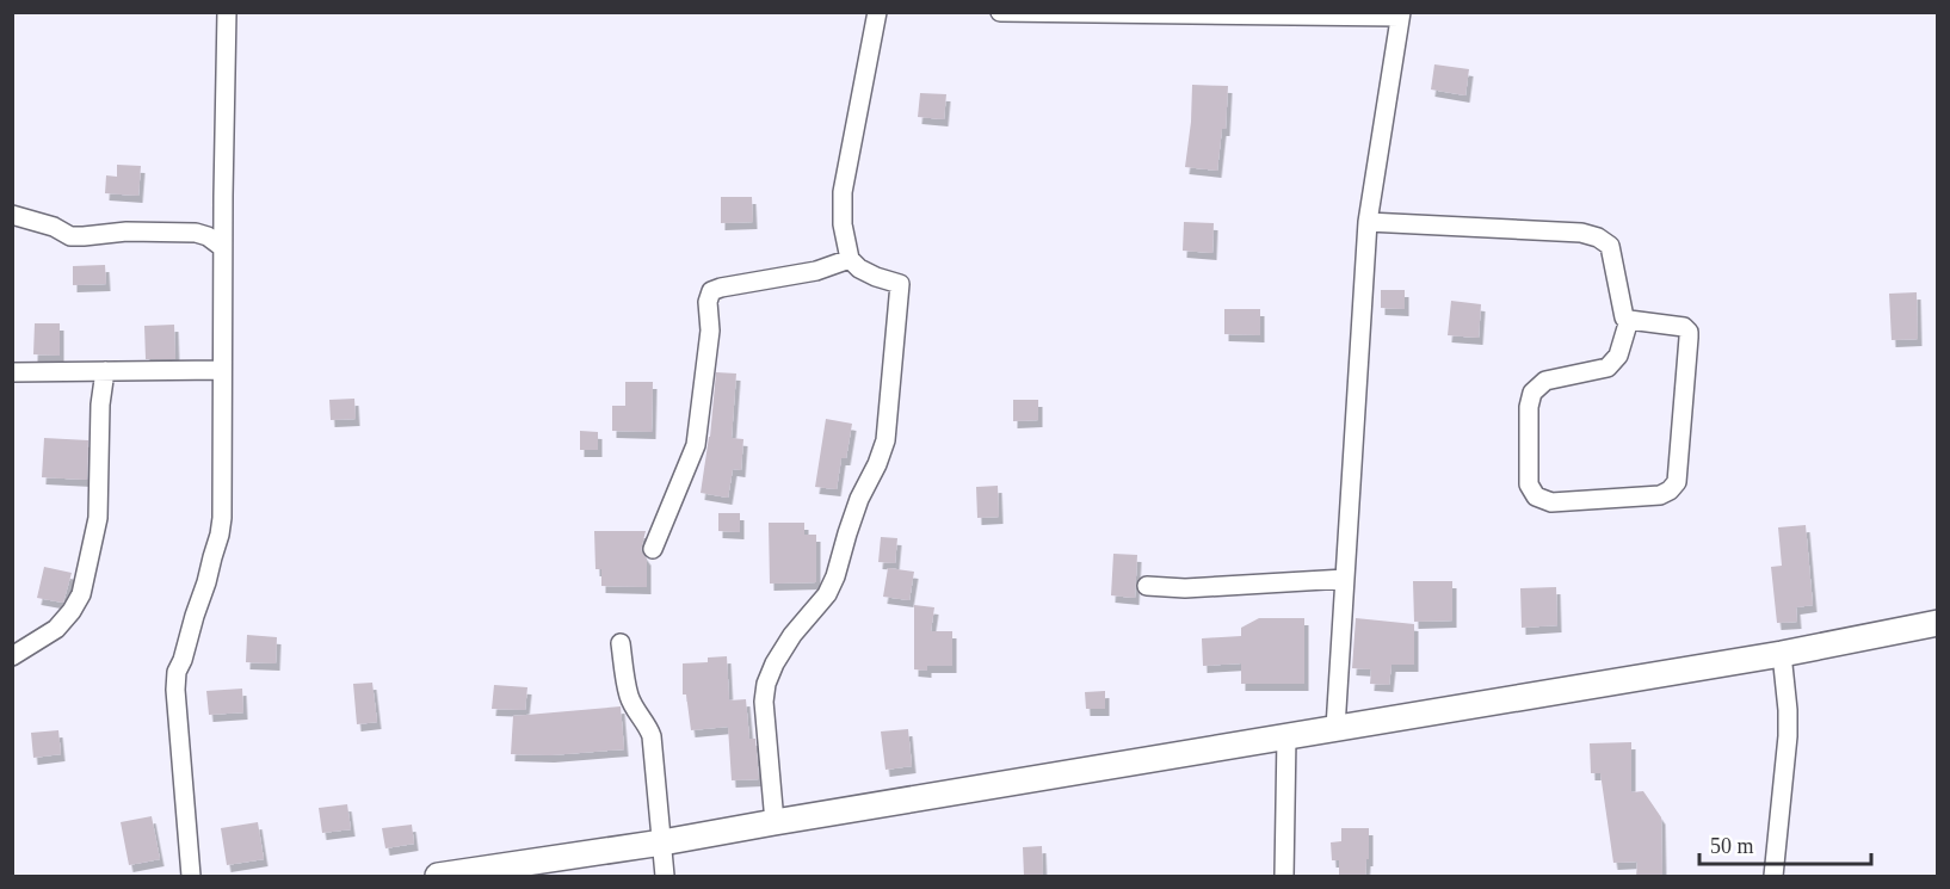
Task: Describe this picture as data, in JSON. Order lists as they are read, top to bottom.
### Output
{
  "scale_bar": "50 m"
}
